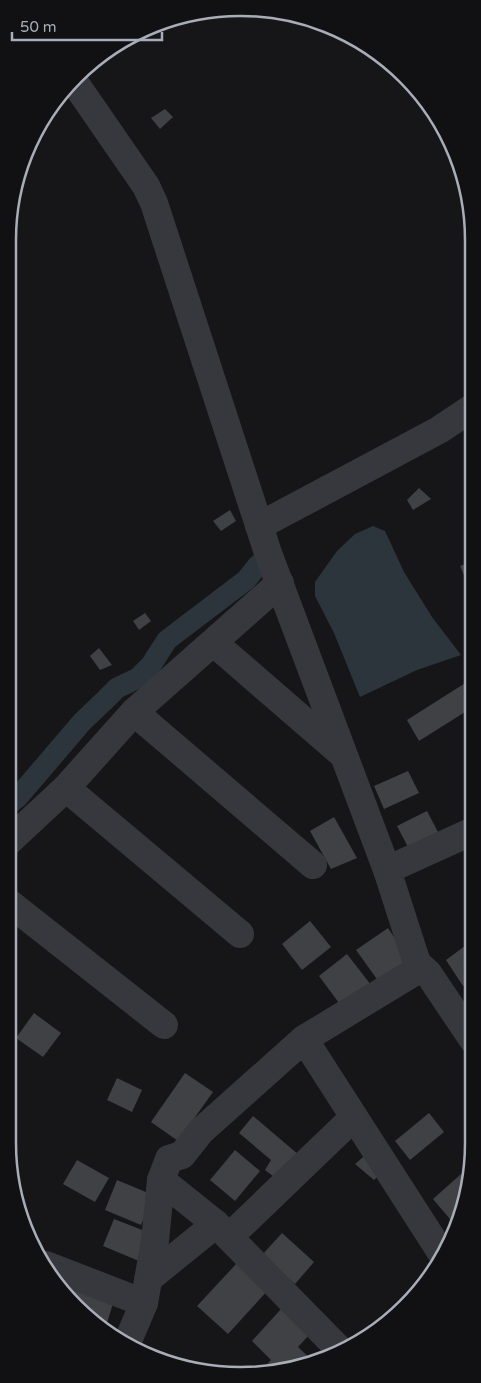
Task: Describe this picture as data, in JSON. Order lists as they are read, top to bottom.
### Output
{
  "scale_bar": "50 m"
}
